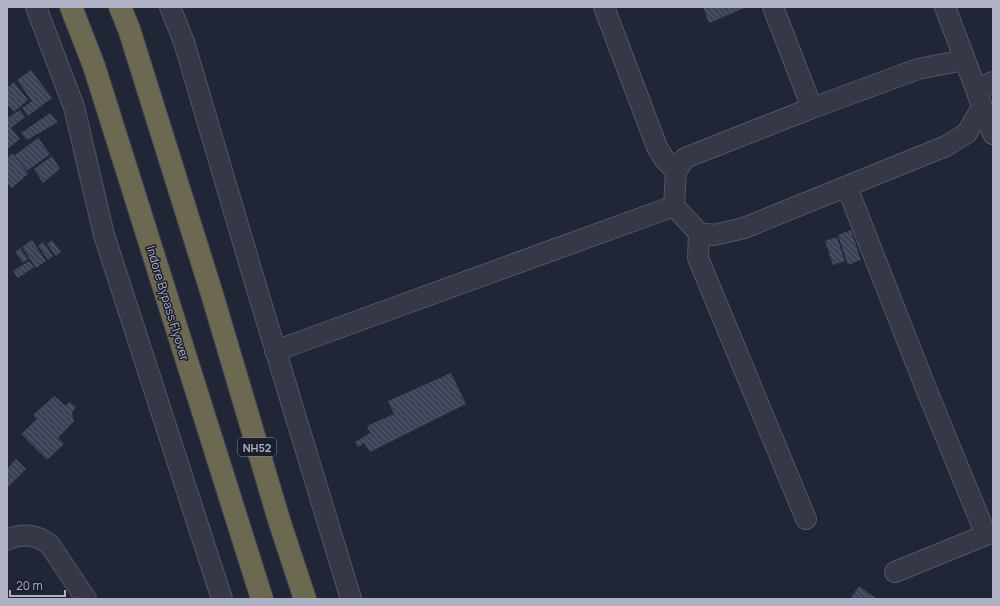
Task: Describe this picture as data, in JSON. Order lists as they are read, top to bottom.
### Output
{
  "streets": {
    "highway": ["Indore Bypass Flyover", "NH52"]
  },
  "scale_bar": "20 m"
}
